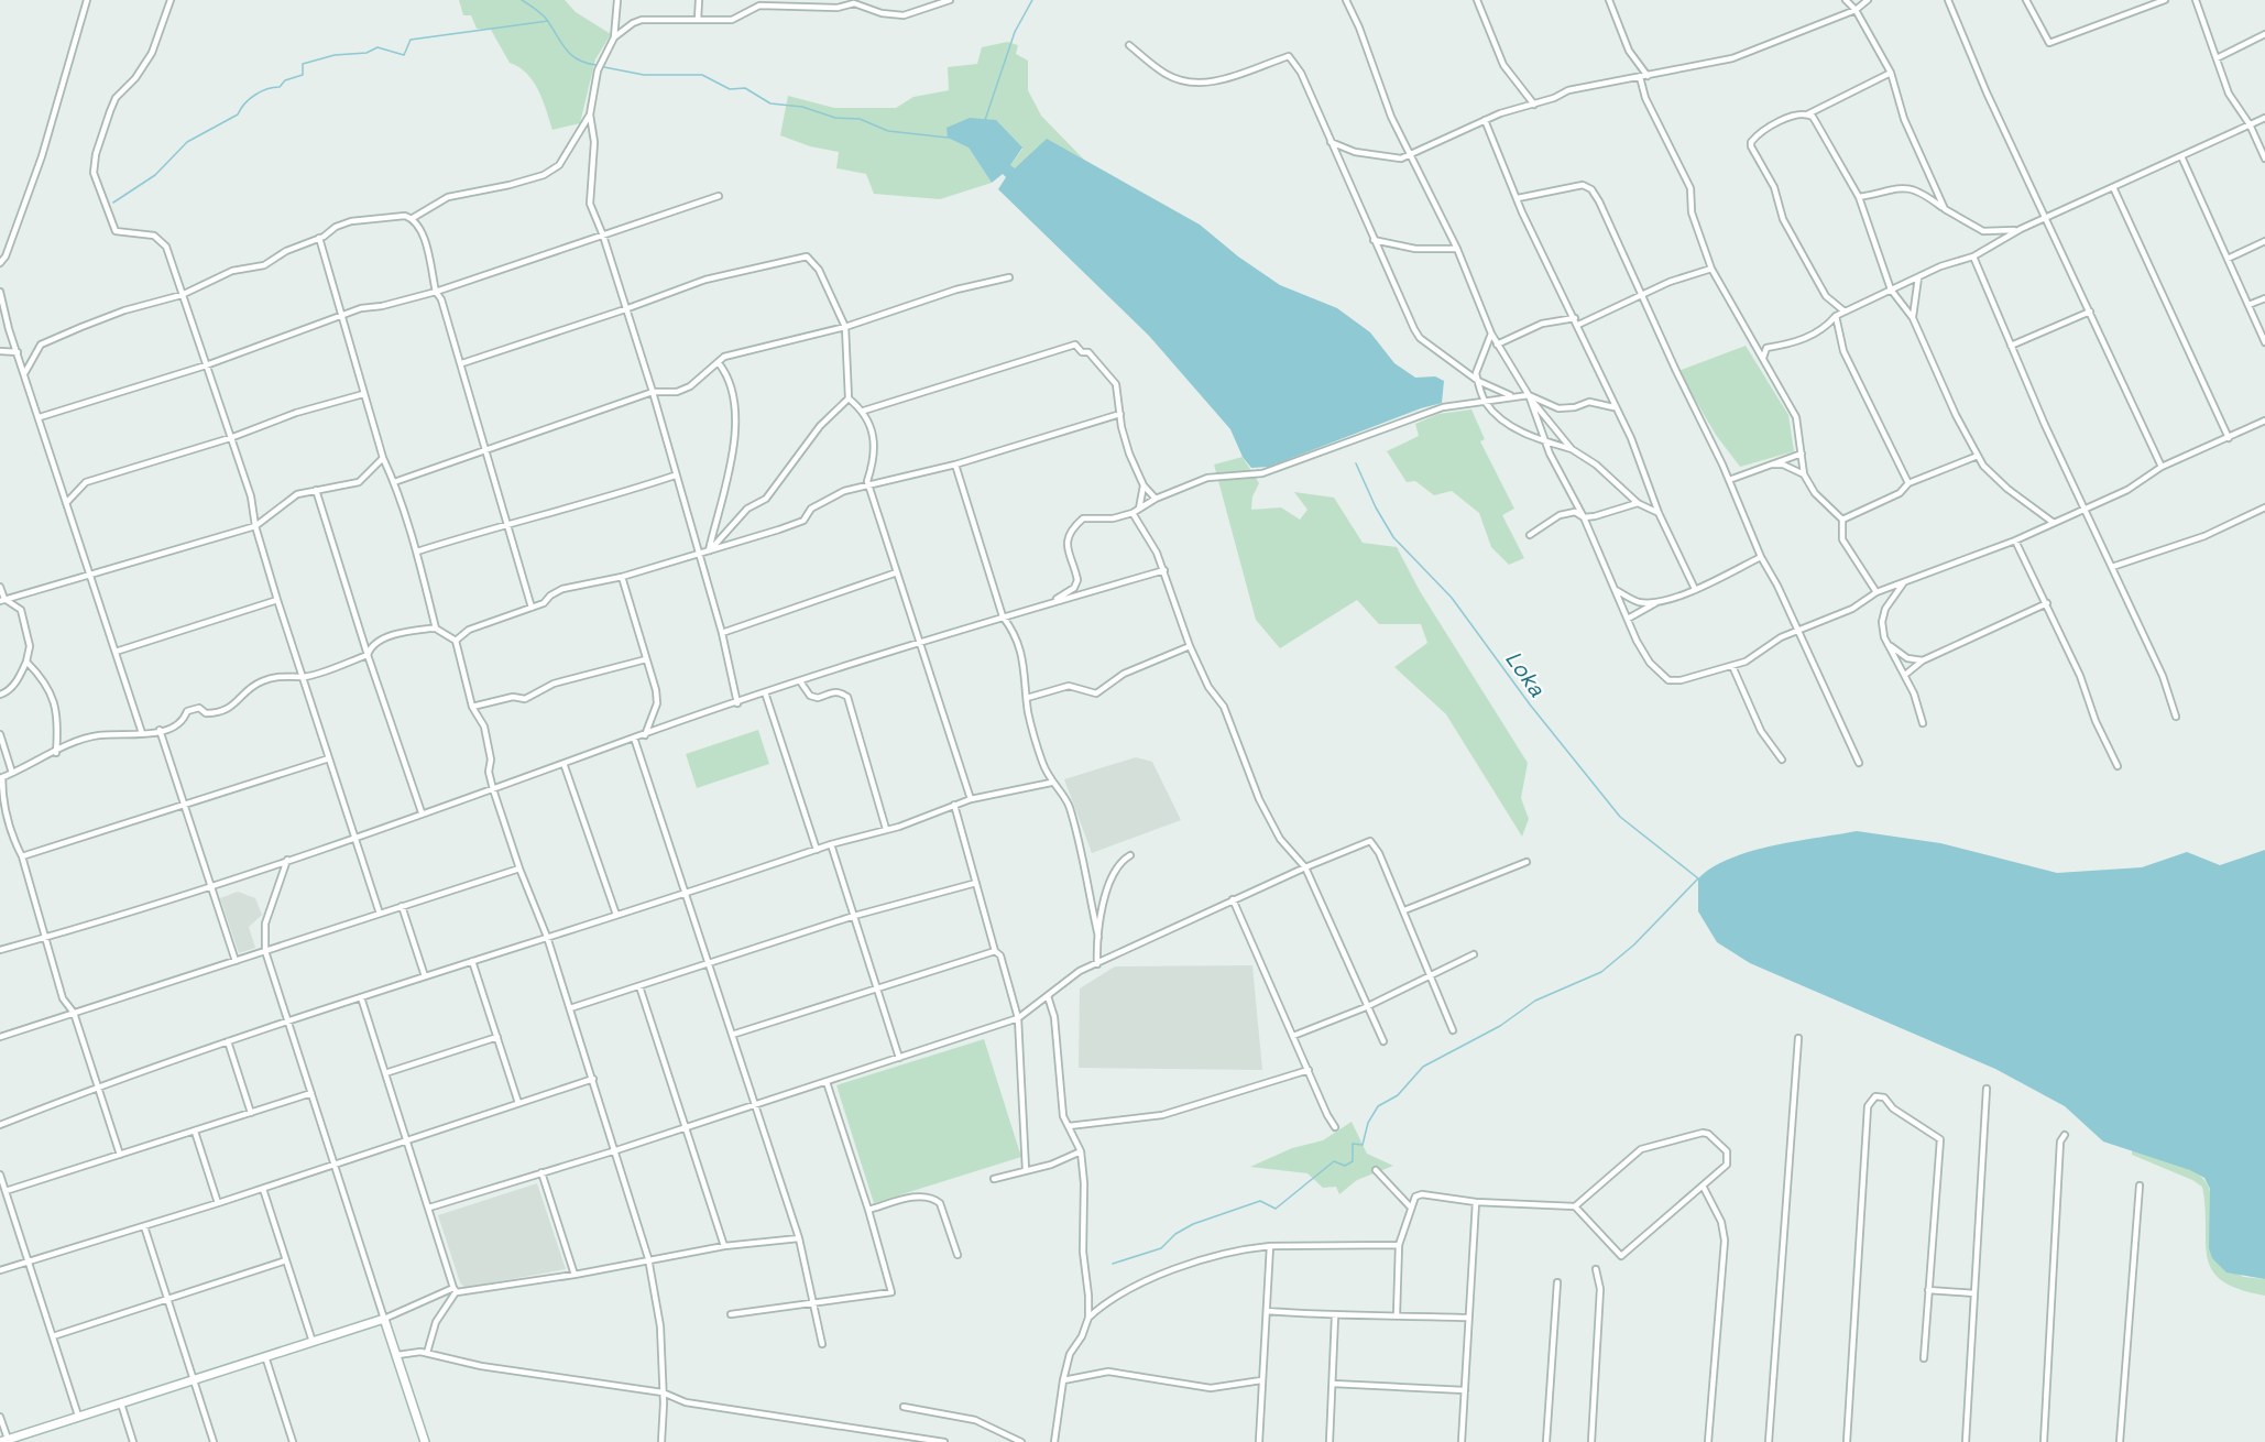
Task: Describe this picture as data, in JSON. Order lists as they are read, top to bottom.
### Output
{
  "water": ["Loka"]
}
